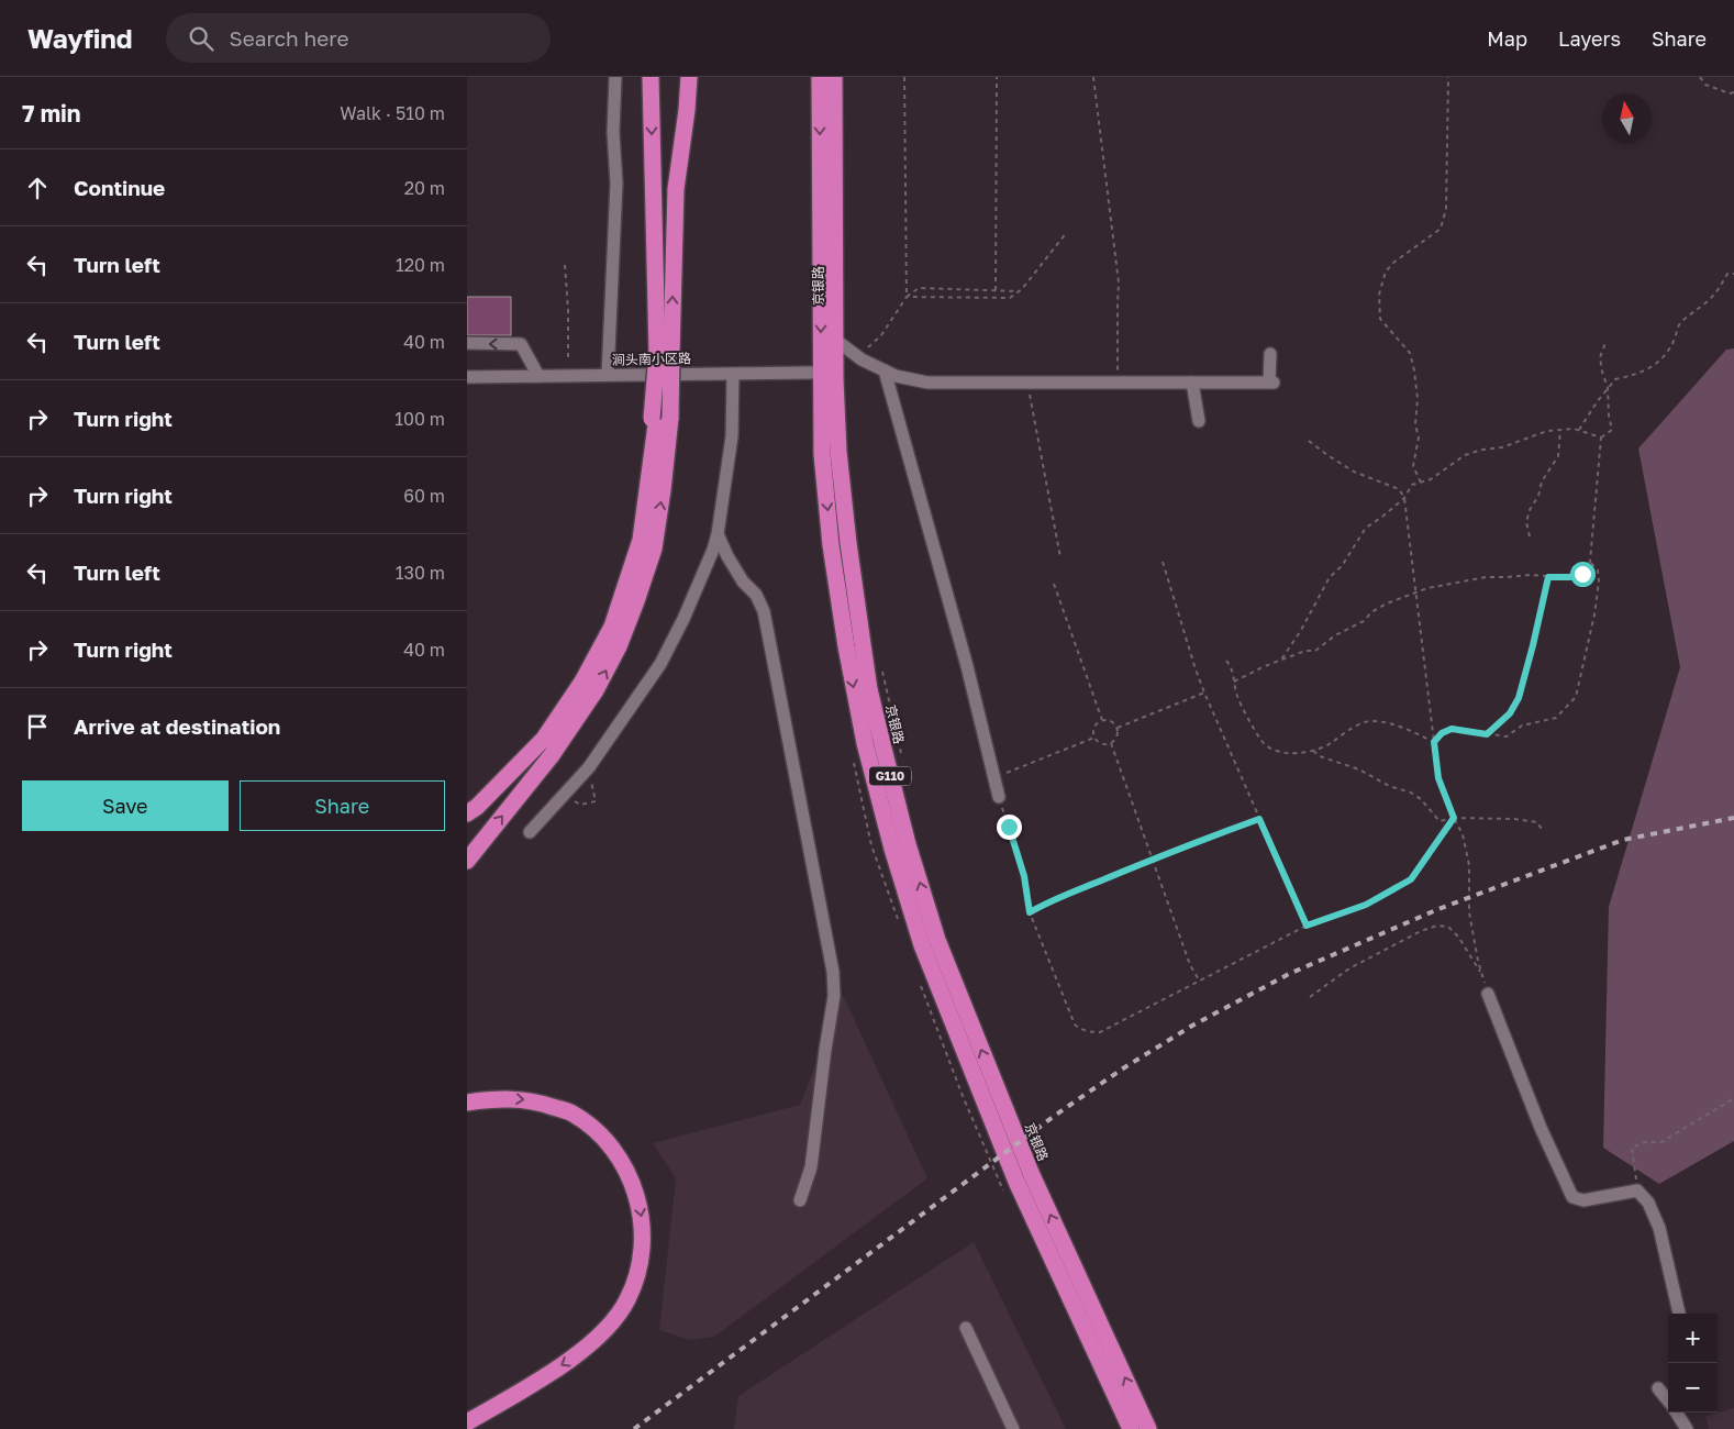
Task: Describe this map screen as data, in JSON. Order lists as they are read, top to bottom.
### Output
{
  "streets": {
    "highway": ["京银路", "G110"],
    "street": ["涧头南小区路"]
  },
  "crossings": [
    ["京银路", "涧头南小区路"]
  ],
  "north": "top",
  "page": {
    "header": "Wayfind",
    "search": "Search here",
    "nav": ["Map", "Layers", "Share"],
    "heading": ["7 min", "Walk · 510 m"],
    "list": [
      ["Continue", "20 m"],
      ["Turn left", "120 m"],
      ["Turn left", "40 m"],
      ["Turn right", "100 m"],
      ["Turn right", "60 m"],
      ["Turn left", "130 m"],
      ["Turn right", "40 m"],
      "Arrive at destination"
    ],
    "buttons": ["Save", "Share"],
    "map_buttons": ["+", "−"]
  }
}
